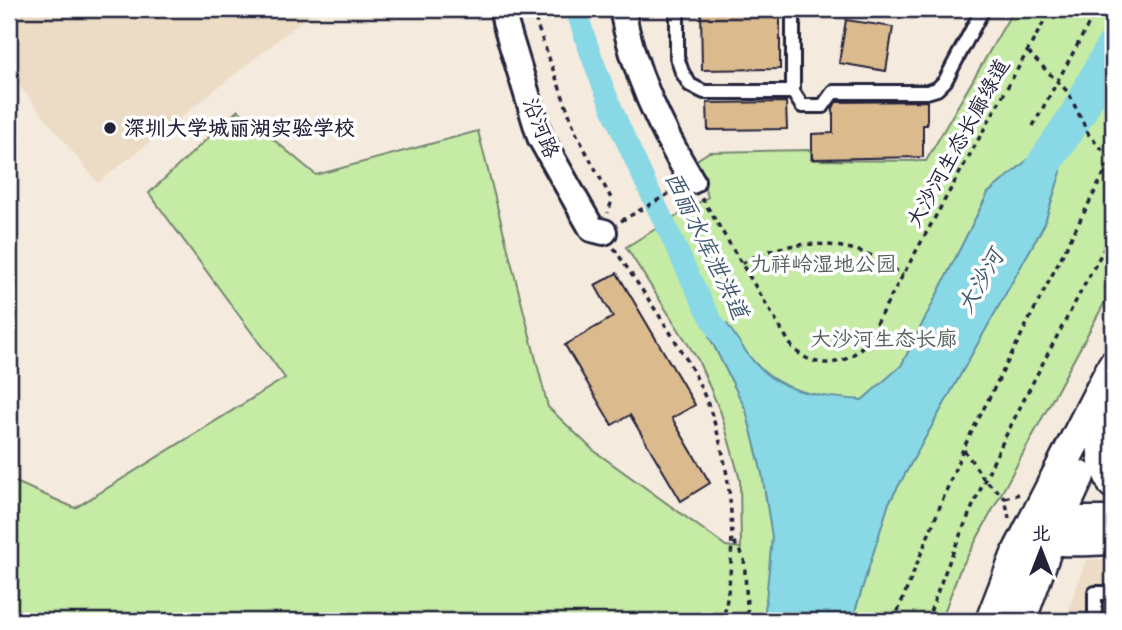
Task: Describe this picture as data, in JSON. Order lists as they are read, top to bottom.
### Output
{
  "streets": {
    "street": ["沿河路"],
    "path": ["大沙河生态长廊绿道"]
  },
  "water": ["西丽水库泄洪道", "大沙河"],
  "parks": ["九祥岭湿地公园", "大沙河生态长廊"],
  "places": ["深圳大学城丽湖实验学校"],
  "north": "top"
}
